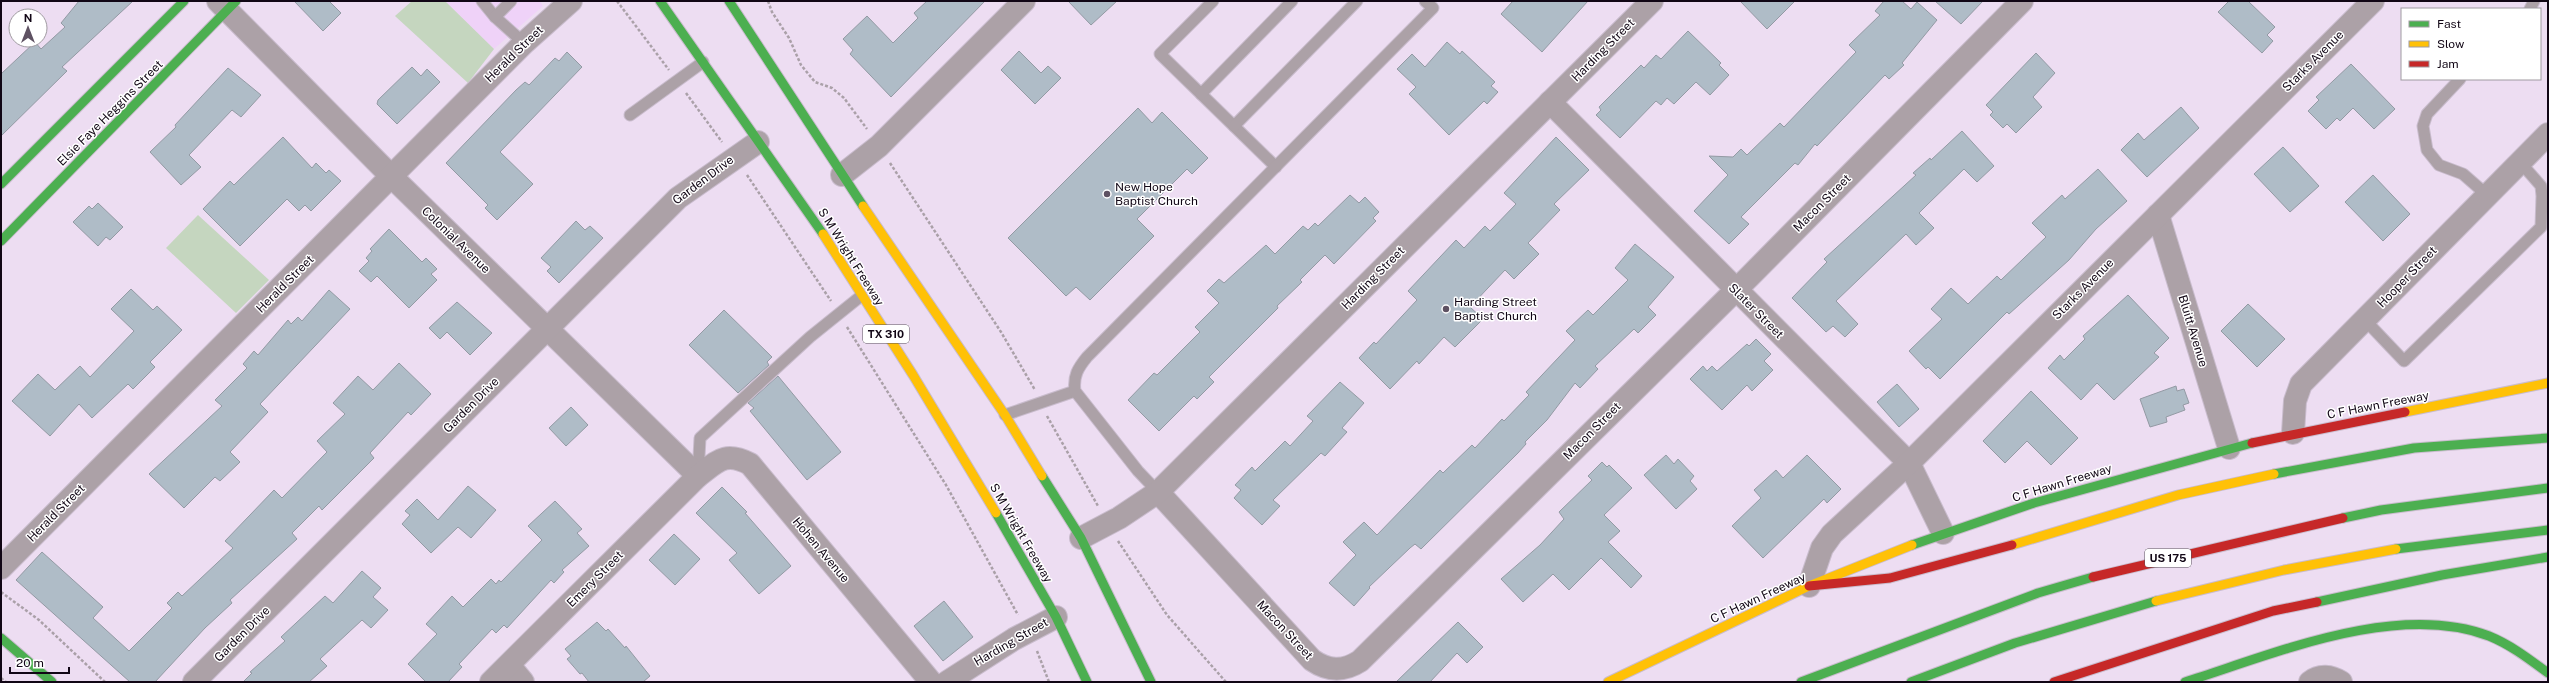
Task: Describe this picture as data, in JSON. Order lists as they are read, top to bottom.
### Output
{
  "streets": {
    "main road": [
      "Elsie Faye Heggins Street",
      "S M Wright Freeway",
      "TX 310",
      "C F Hawn Freeway",
      "US 175"
    ],
    "street": [
      "Harding Street",
      "Herald Street",
      "Starks Avenue",
      "Garden Drive",
      "Macon Street",
      "Colonial Avenue",
      "Hooper Street",
      "Slater Street",
      "Bluitt Avenue",
      "Hohen Avenue",
      "Emery Street"
    ]
  },
  "crossings": [
    ["Harding Street", "Macon Street"],
    ["Harding Street", "S M Wright Freeway"],
    ["Harding Street", "Slater Street"],
    ["Herald Street", "Colonial Avenue"],
    ["Starks Avenue", "Slater Street"],
    ["Starks Avenue", "Bluitt Avenue"],
    ["Starks Avenue", "C F Hawn Freeway"],
    ["Elsie Faye Heggins Street", "Colonial Avenue"],
    ["Garden Drive", "Colonial Avenue"],
    ["Garden Drive", "S M Wright Freeway"],
    ["Macon Street", "Slater Street"],
    ["Colonial Avenue", "Hohen Avenue"],
    ["Colonial Avenue", "Emery Street"],
    ["Hooper Street", "C F Hawn Freeway"],
    ["Slater Street", "C F Hawn Freeway"],
    ["Bluitt Avenue", "C F Hawn Freeway"],
    ["Hohen Avenue", "Emery Street"]
  ],
  "places": ["New Hope Baptist Church", "Harding Street Baptist Church"],
  "legend": ["Fast", "Slow", "Jam"],
  "scale_bar": "20 m",
  "north": "top"
}
